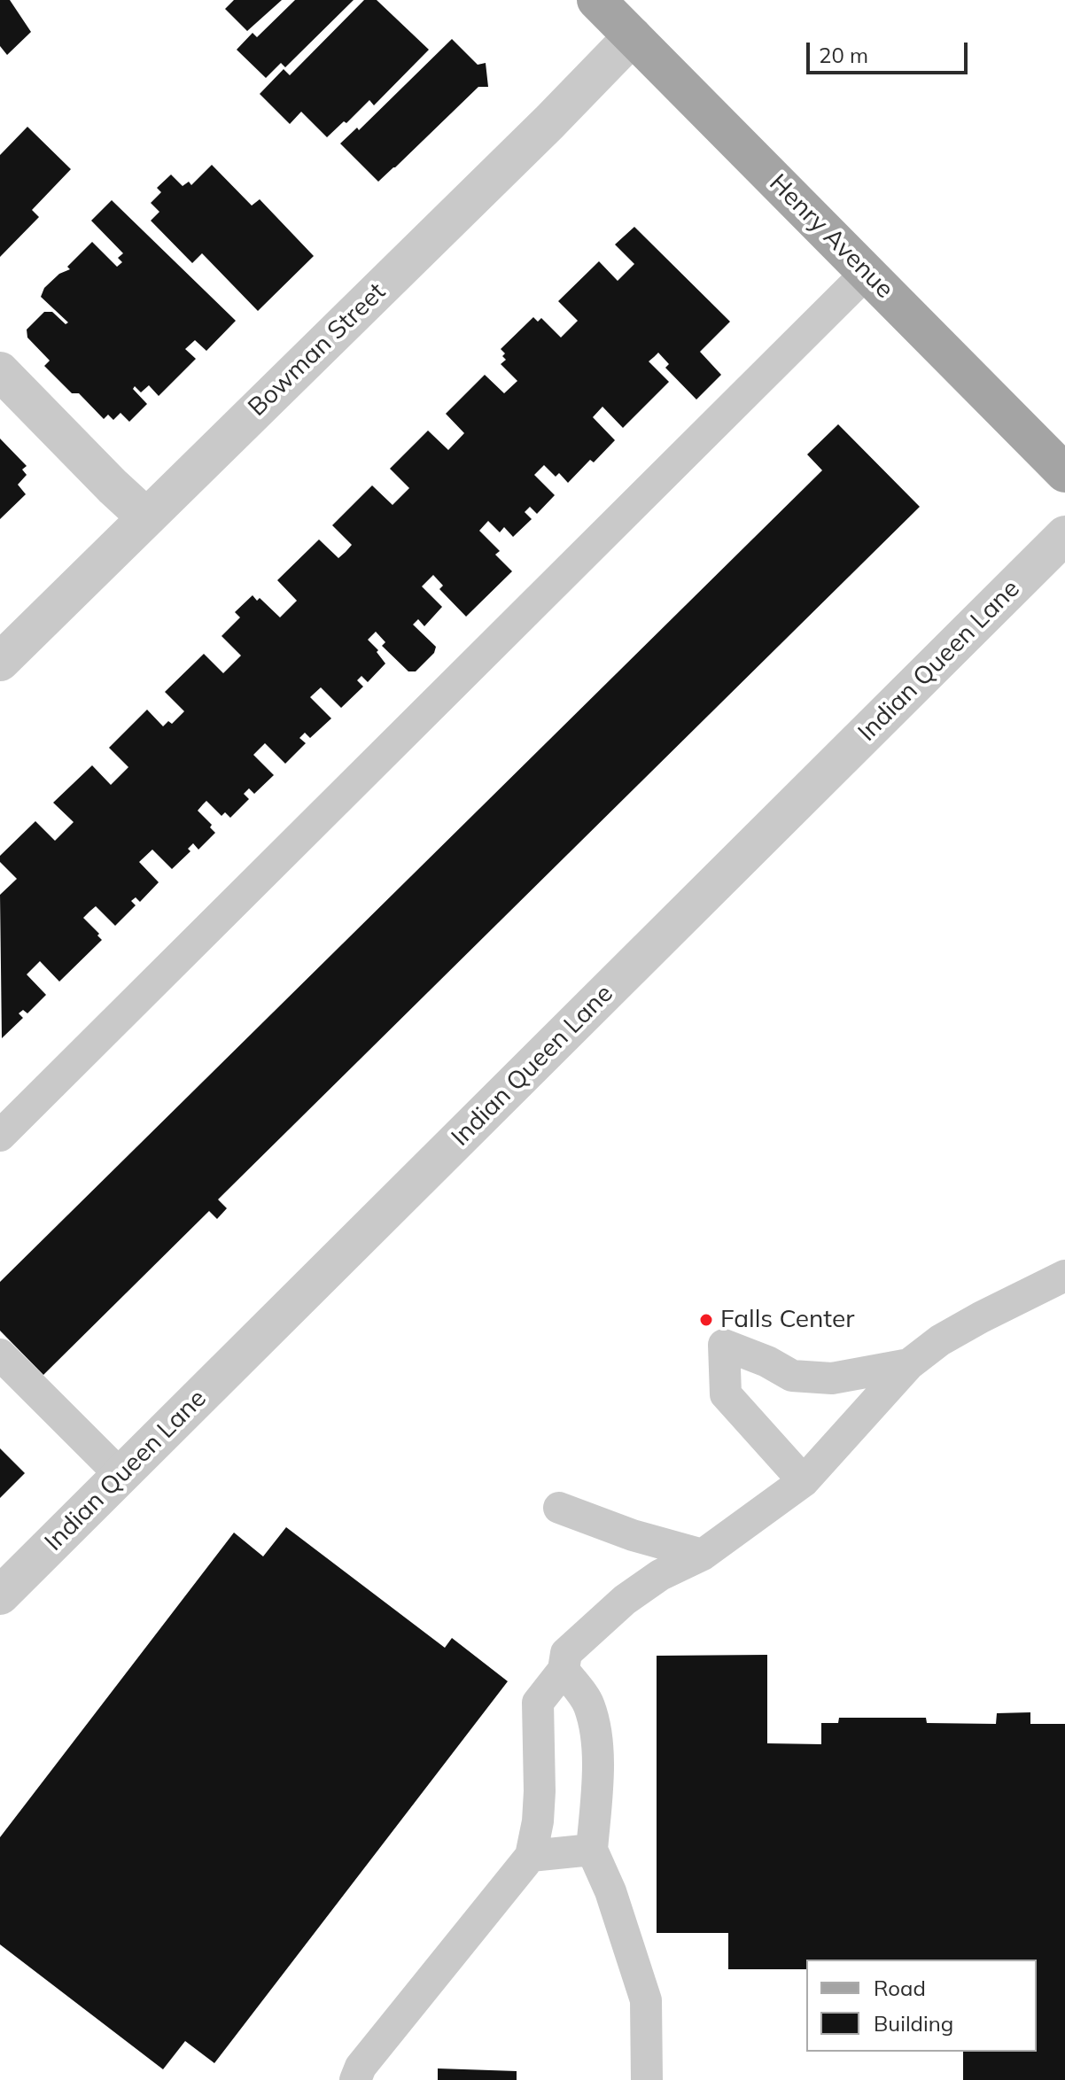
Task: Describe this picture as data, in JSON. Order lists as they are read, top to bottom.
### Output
{
  "streets": {
    "main road": ["Henry Avenue"],
    "street": ["Bowman Street", "Indian Queen Lane"]
  },
  "crossings": [
    ["Henry Avenue", "Bowman Street"]
  ],
  "places": ["Falls Center"],
  "legend": ["Road", "Building"],
  "scale_bar": "20 m"
}
